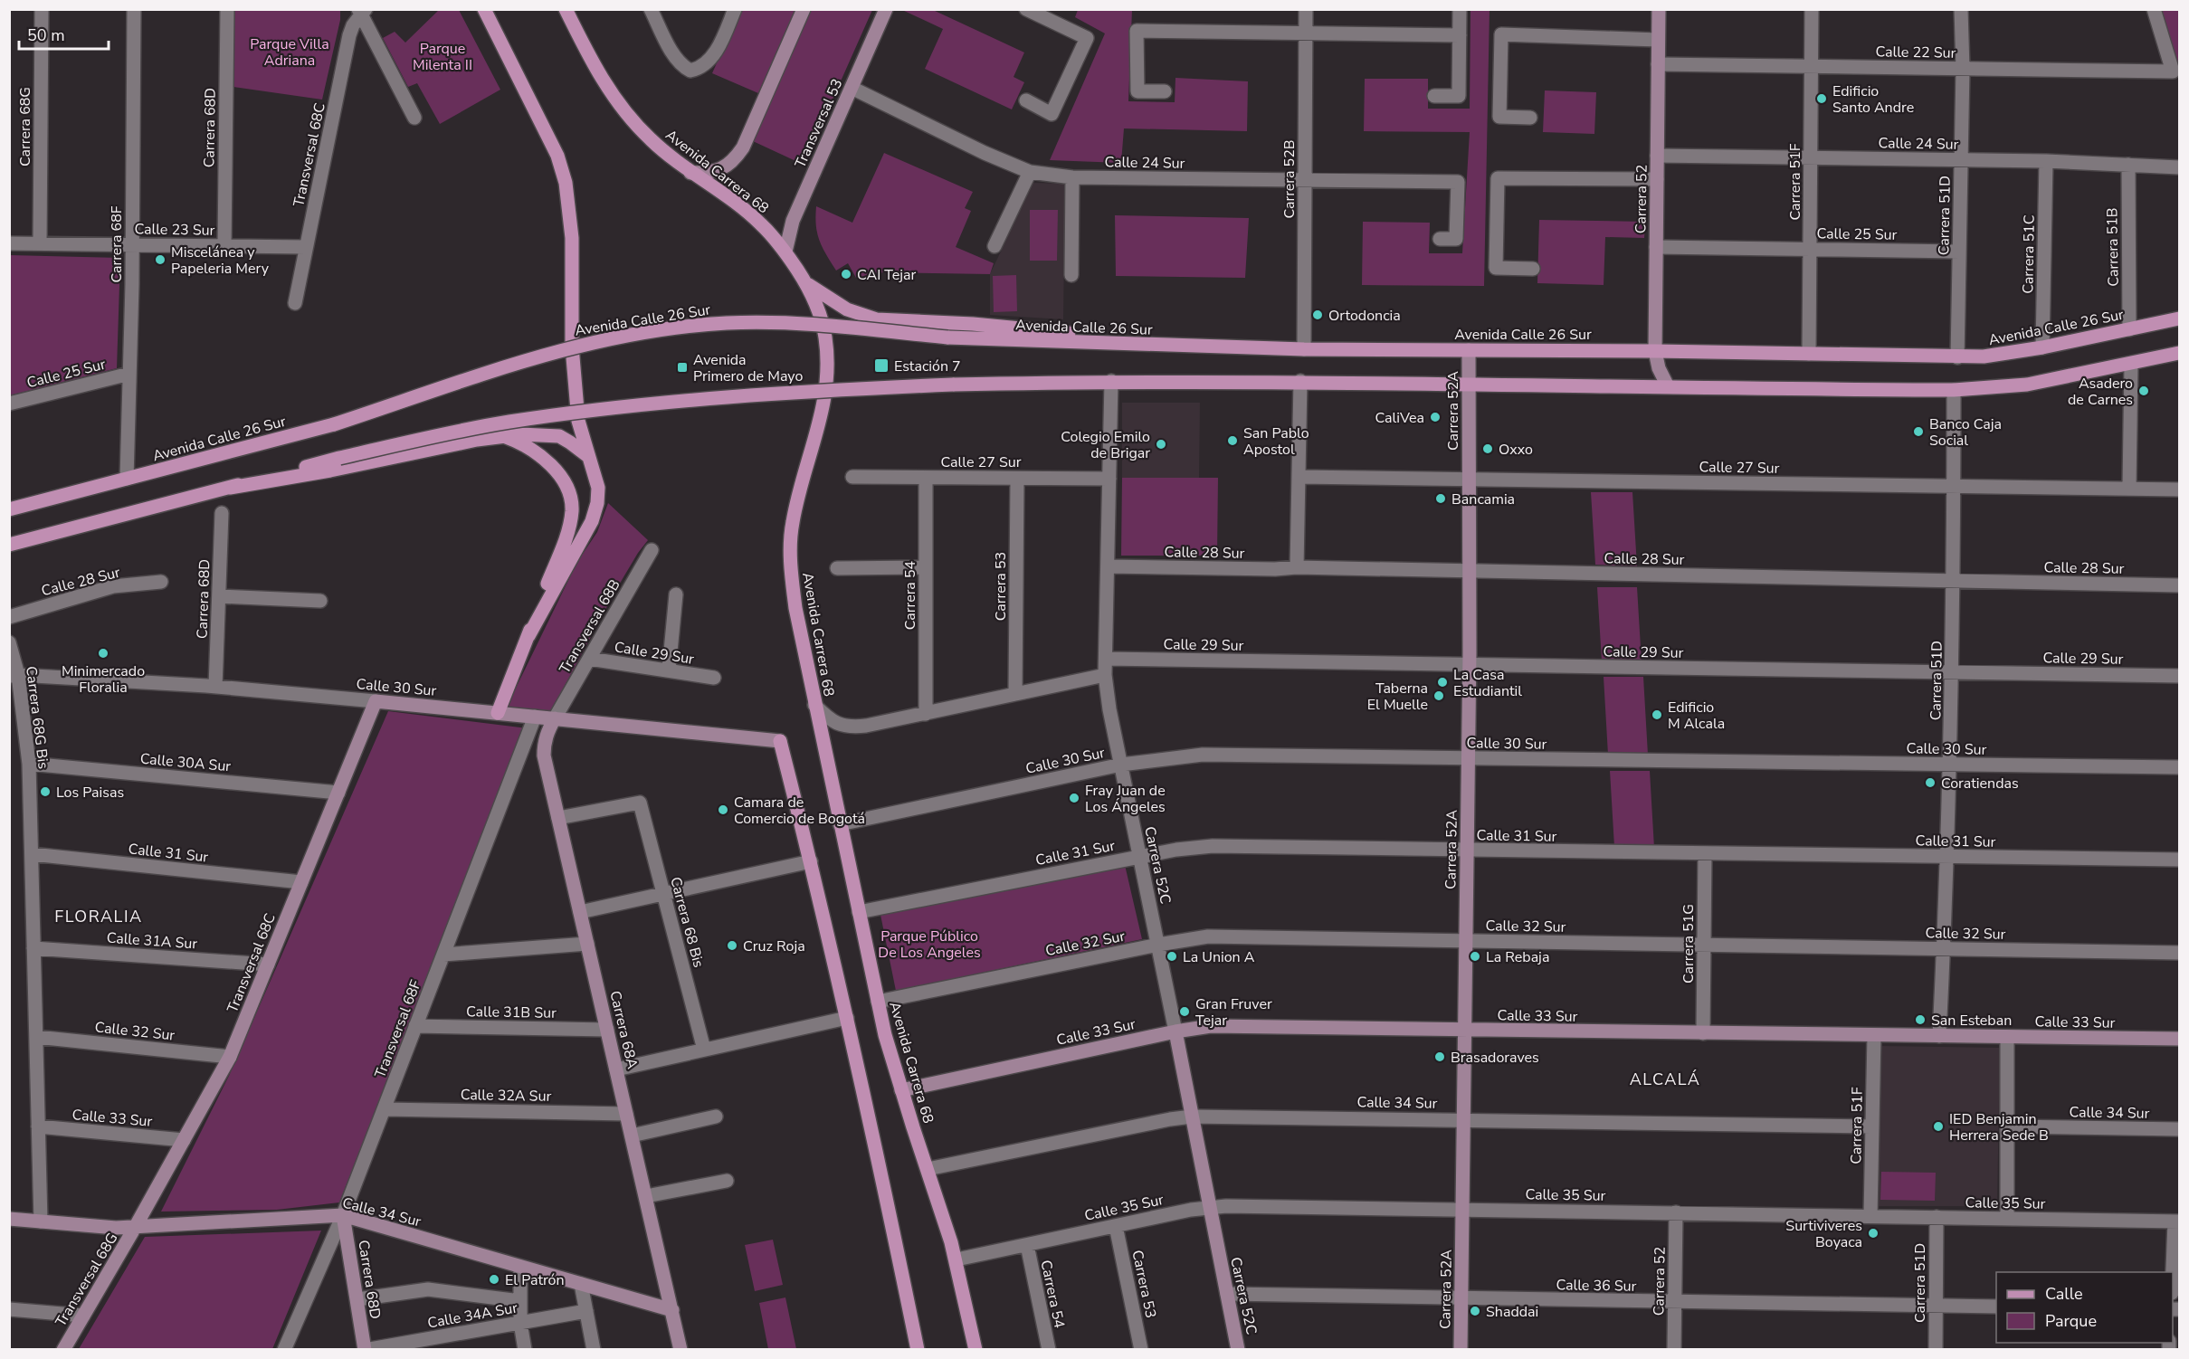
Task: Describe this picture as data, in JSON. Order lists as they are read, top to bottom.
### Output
{
  "streets": {
    "main road": ["Avenida Carrera 68", "Avenida Calle 26 Sur"],
    "street": [
      "Calle 22 Sur",
      "Transversal 53",
      "Carrera 68G",
      "Carrera 68D",
      "Calle 24 Sur",
      "Transversal 68C",
      "Carrera 52B",
      "Carrera 51F",
      "Carrera 52",
      "Carrera 51D",
      "Calle 23 Sur",
      "Calle 25 Sur",
      "Carrera 68F",
      "Carrera 51B",
      "Carrera 51C",
      "Carrera 52A",
      "Calle 27 Sur",
      "Calle 28 Sur",
      "Carrera 53",
      "Carrera 54",
      "Transversal 68B",
      "Calle 29 Sur",
      "Calle 30 Sur",
      "Carrera 68G Bis",
      "Calle 30A Sur",
      "Calle 31 Sur",
      "Carrera 52C",
      "Carrera 68 Bis",
      "Calle 32 Sur",
      "Calle 31A Sur",
      "Carrera 51G",
      "Calle 31B Sur",
      "Calle 33 Sur",
      "Transversal 68F",
      "Carrera 68A",
      "Calle 32A Sur",
      "Calle 34 Sur",
      "Calle 35 Sur",
      "Transversal 68G",
      "Calle 36 Sur",
      "Calle 34A Sur"
    ]
  },
  "crossings": [
    ["Calle 22 Sur", "Carrera 51F"],
    ["Calle 22 Sur", "Carrera 52"],
    ["Calle 22 Sur", "Carrera 51D"],
    ["Transversal 53", "Calle 24 Sur"],
    ["Transversal 53", "Avenida Carrera 68"],
    ["Carrera 68G", "Calle 23 Sur"],
    ["Carrera 68D", "Calle 23 Sur"],
    ["Carrera 68D", "Calle 30 Sur"],
    ["Carrera 68D", "Transversal 68F"],
    ["Carrera 68D", "Calle 34 Sur"],
    ["Carrera 68D", "Calle 34A Sur"],
    ["Calle 24 Sur", "Carrera 52B"],
    ["Calle 24 Sur", "Carrera 51F"],
    ["Calle 24 Sur", "Carrera 52"],
    ["Calle 24 Sur", "Carrera 51D"],
    ["Calle 24 Sur", "Carrera 51B"],
    ["Calle 24 Sur", "Carrera 51C"],
    ["Transversal 68C", "Calle 23 Sur"],
    ["Transversal 68C", "Calle 30 Sur"],
    ["Transversal 68C", "Calle 30A Sur"],
    ["Transversal 68C", "Calle 31 Sur"],
    ["Transversal 68C", "Calle 32 Sur"],
    ["Transversal 68C", "Calle 31A Sur"],
    ["Transversal 68C", "Calle 33 Sur"],
    ["Transversal 68C", "Calle 34 Sur"],
    ["Transversal 68C", "Transversal 68G"],
    ["Avenida Carrera 68", "Calle 30 Sur"],
    ["Avenida Carrera 68", "Calle 31 Sur"],
    ["Avenida Carrera 68", "Calle 32 Sur"],
    ["Avenida Carrera 68", "Calle 33 Sur"],
    ["Avenida Carrera 68", "Calle 34 Sur"],
    ["Avenida Carrera 68", "Calle 35 Sur"],
    ["Carrera 52B", "Avenida Calle 26 Sur"],
    ["Carrera 51F", "Calle 25 Sur"],
    ["Carrera 51F", "Avenida Calle 26 Sur"],
    ["Carrera 51F", "Calle 33 Sur"],
    ["Carrera 51F", "Calle 34 Sur"],
    ["Carrera 51F", "Calle 35 Sur"],
    ["Carrera 52", "Calle 25 Sur"],
    ["Carrera 52", "Avenida Calle 26 Sur"],
    ["Carrera 52", "Calle 35 Sur"],
    ["Carrera 52", "Calle 36 Sur"],
    ["Carrera 51D", "Calle 25 Sur"],
    ["Carrera 51D", "Avenida Calle 26 Sur"],
    ["Carrera 51D", "Calle 27 Sur"],
    ["Carrera 51D", "Calle 28 Sur"],
    ["Carrera 51D", "Calle 29 Sur"],
    ["Carrera 51D", "Calle 30 Sur"],
    ["Carrera 51D", "Calle 31 Sur"],
    ["Carrera 51D", "Calle 32 Sur"],
    ["Carrera 51D", "Calle 33 Sur"],
    ["Carrera 51D", "Calle 35 Sur"],
    ["Carrera 51D", "Calle 36 Sur"],
    ["Calle 23 Sur", "Carrera 68F"],
    ["Calle 25 Sur", "Carrera 68F"],
    ["Carrera 68F", "Avenida Calle 26 Sur"],
    ["Carrera 51B", "Avenida Calle 26 Sur"],
    ["Carrera 51C", "Avenida Calle 26 Sur"],
    ["Avenida Calle 26 Sur", "Carrera 52A"],
    ["Carrera 52A", "Calle 27 Sur"],
    ["Carrera 52A", "Calle 28 Sur"],
    ["Carrera 52A", "Calle 29 Sur"],
    ["Carrera 52A", "Calle 30 Sur"],
    ["Carrera 52A", "Calle 31 Sur"],
    ["Carrera 52A", "Calle 32 Sur"],
    ["Carrera 52A", "Calle 33 Sur"],
    ["Carrera 52A", "Calle 34 Sur"],
    ["Carrera 52A", "Calle 35 Sur"],
    ["Carrera 52A", "Calle 36 Sur"],
    ["Calle 27 Sur", "Carrera 53"],
    ["Calle 27 Sur", "Carrera 54"],
    ["Calle 27 Sur", "Carrera 52C"],
    ["Calle 28 Sur", "Carrera 52C"],
    ["Carrera 53", "Calle 35 Sur"],
    ["Carrera 54", "Calle 35 Sur"],
    ["Transversal 68B", "Calle 29 Sur"],
    ["Transversal 68B", "Calle 30 Sur"],
    ["Transversal 68B", "Carrera 68A"],
    ["Calle 29 Sur", "Carrera 52C"],
    ["Calle 30 Sur", "Carrera 68G Bis"],
    ["Calle 30 Sur", "Carrera 52C"],
    ["Calle 30 Sur", "Transversal 68F"],
    ["Calle 30 Sur", "Carrera 68A"],
    ["Carrera 68G Bis", "Calle 30A Sur"],
    ["Carrera 68G Bis", "Calle 31 Sur"],
    ["Carrera 68G Bis", "Calle 32 Sur"],
    ["Carrera 68G Bis", "Calle 31A Sur"],
    ["Carrera 68G Bis", "Calle 33 Sur"],
    ["Carrera 68G Bis", "Calle 34 Sur"],
    ["Calle 31 Sur", "Carrera 52C"],
    ["Calle 31 Sur", "Carrera 51G"],
    ["Carrera 52C", "Calle 32 Sur"],
    ["Carrera 52C", "Calle 33 Sur"],
    ["Carrera 52C", "Calle 34 Sur"],
    ["Carrera 52C", "Calle 35 Sur"],
    ["Carrera 52C", "Calle 36 Sur"],
    ["Carrera 68 Bis", "Carrera 68A"],
    ["Calle 32 Sur", "Carrera 51G"],
    ["Carrera 51G", "Calle 33 Sur"],
    ["Calle 31B Sur", "Transversal 68F"],
    ["Calle 31B Sur", "Carrera 68A"],
    ["Transversal 68F", "Calle 32A Sur"],
    ["Transversal 68F", "Calle 34 Sur"],
    ["Carrera 68A", "Calle 32A Sur"],
    ["Carrera 68A", "Calle 34 Sur"],
    ["Calle 34 Sur", "Transversal 68G"]
  ],
  "districts": ["FLORALIA", "ALCALÁ"],
  "parks": ["Parque Villa Adriana", "Parque Milenta II", "Parque Público De Los Angeles"],
  "places": {
    "other": [
      "Edificio Santo Andre",
      "Miscelánea y Papeleria Mery",
      "CAI Tejar",
      "Ortodoncia",
      "Asadero de Carnes",
      "CaliVea",
      "Banco Caja Social",
      "San Pablo Apostol",
      "Colegio Emilo de Brigar",
      "Oxxo",
      "Bancamia",
      "Minimercado Floralia",
      "La Casa Estudiantil",
      "Taberna El Muelle",
      "Edificio M Alcala",
      "Coratiendas",
      "Los Paisas",
      "Fray Juan de Los Ángeles",
      "Camara de Comercio de Bogotá",
      "Cruz Roja",
      "La Union A",
      "La Rebaja",
      "Gran Fruver Tejar",
      "San Esteban",
      "Brasadoraves",
      "IED Benjamin Herrera Sede B",
      "Surtiviveres Boyaca",
      "El Patrón",
      "Shaddai"
    ],
    "transit": ["Estación 7", "Avenida Primero de Mayo"]
  },
  "legend": ["Calle", "Parque"],
  "scale_bar": "50 m"
}
